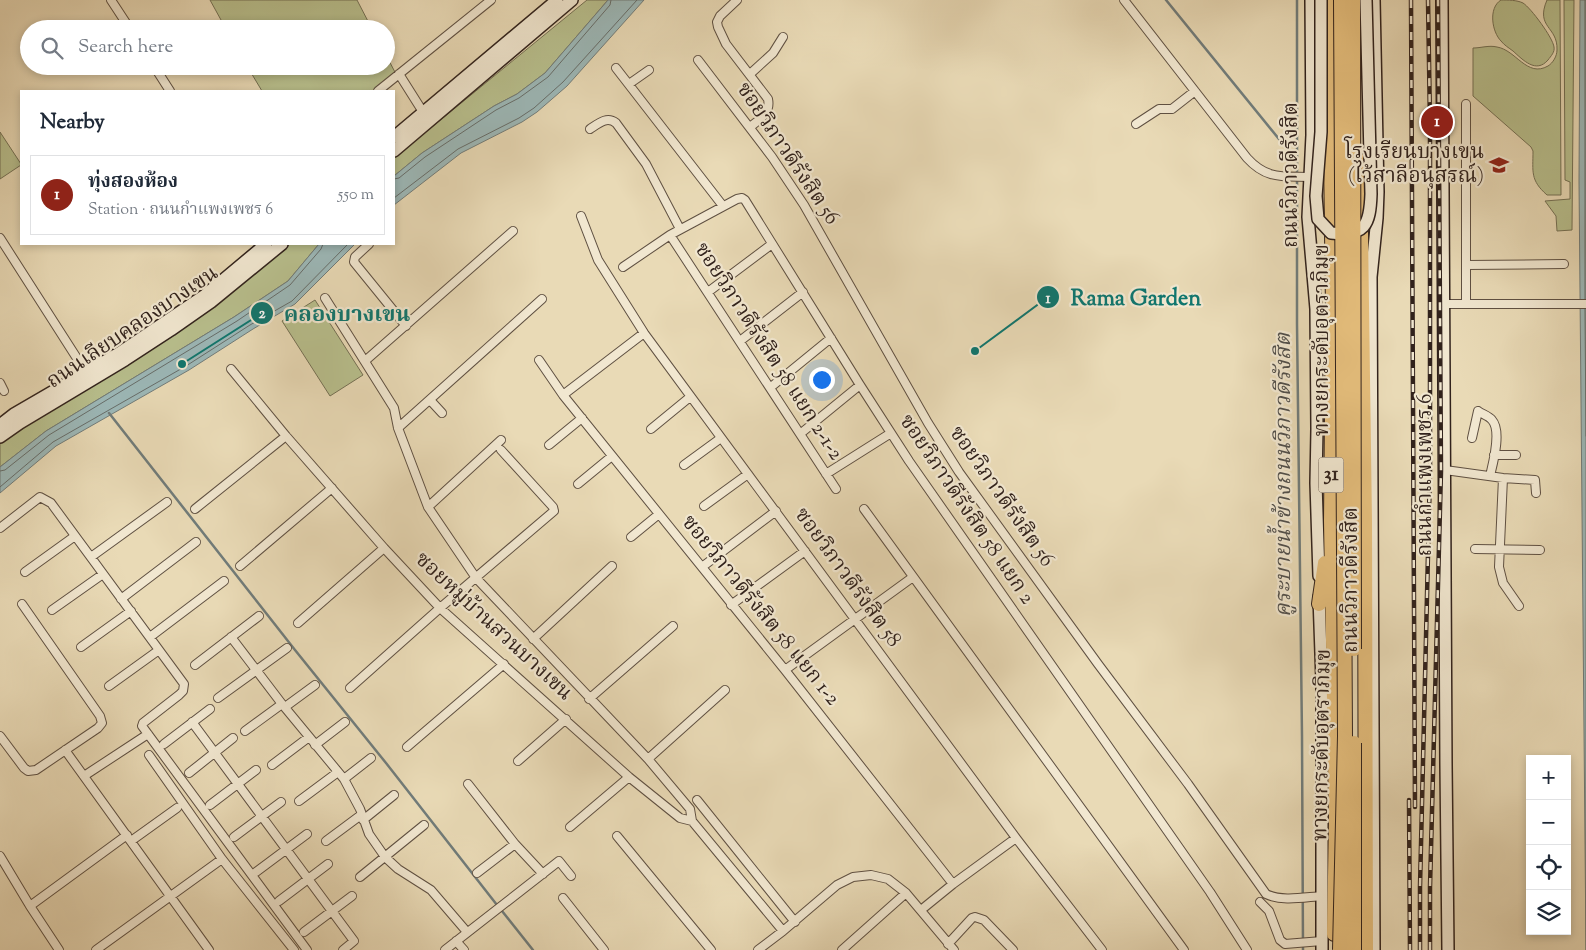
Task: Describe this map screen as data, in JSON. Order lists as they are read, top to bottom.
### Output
{
  "streets": {
    "highway": ["ถนนวิภาวดีรังสิต", "ทางยกระดับอุตราภิมุข", "31"],
    "main road": ["ถนนเลียบคลองบางเขน", "ถนนกำแพงเพชร 6"],
    "street": [
      "ซอยวิภาวดีรังสิต 56",
      "ซอยวิภาวดีรังสิต 58 แยก 2-1-2",
      "ซอยวิภาวดีรังสิต 58 แยก 2",
      "ซอยวิภาวดีรังสิต 58",
      "ซอยวิภาวดีรังสิต 58 แยก 1-2",
      "ซอยหมู่บ้านสวนบางเขน"
    ]
  },
  "crossings": [
    ["ซอยวิภาวดีรังสิต 56", "ถนนวิภาวดีรังสิต"],
    ["ซอยวิภาวดีรังสิต 58 แยก 2-1-2", "ซอยวิภาวดีรังสิต 58 แยก 2"]
  ],
  "water": ["คูระบายน้ำข้างถนนวิภาวดีรังสิต"],
  "places": {
    "school or university": ["โรงเรียนบางเขน (ไว้สาลีอนุสรณ์)"],
    "other": ["Rama Garden", "คลองบางเขน"]
  },
  "page": {
    "search": "Search here",
    "heading": "Nearby",
    "pins": "1",
    "list": [
      {
        "mark": "1",
        "name": "ทุ่งสองห้อง",
        "note": "Station · ถนนกำแพงเพชร 6",
        "value": "550 m"
      }
    ],
    "map_buttons": ["+", "−"]
  }
}
